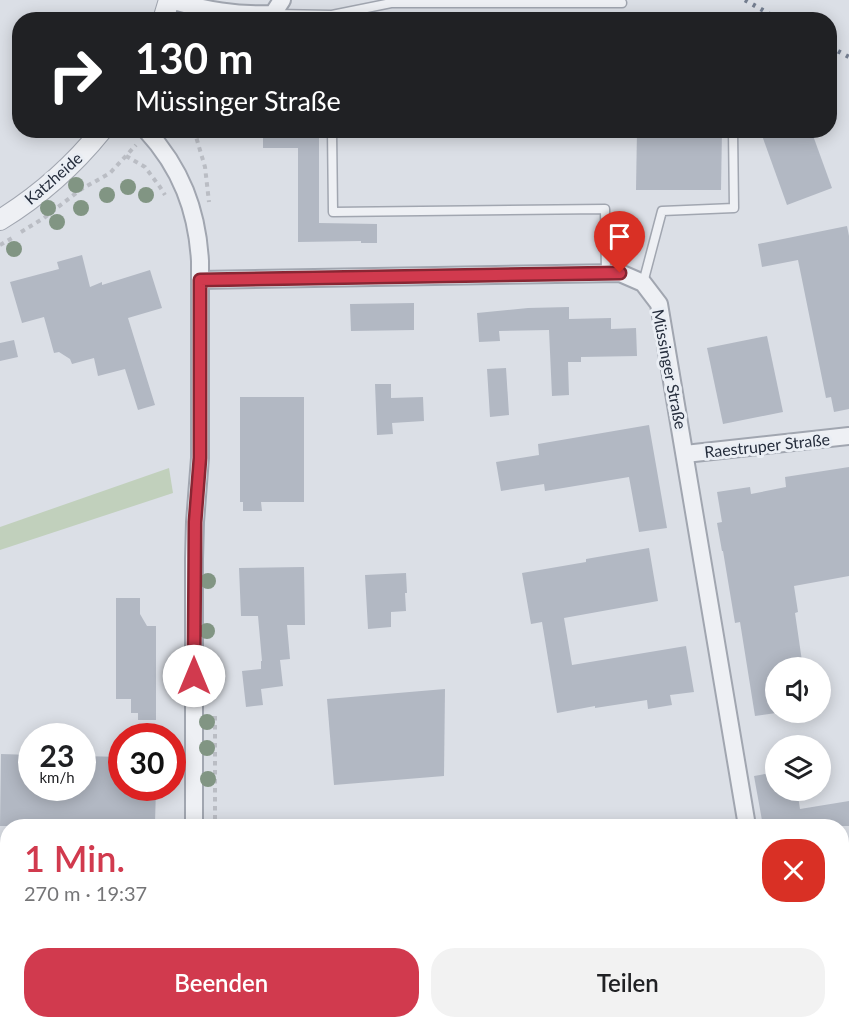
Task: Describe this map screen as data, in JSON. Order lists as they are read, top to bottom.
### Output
{
  "streets": {
    "street": ["Katzheide", "Müssinger Straße", "Raestruper Straße"]
  },
  "crossings": [
    ["Müssinger Straße", "Raestruper Straße"]
  ],
  "page": {
    "turn": ["130 m", "Müssinger Straße"],
    "speed": "23 km/h",
    "limit": "30",
    "heading": ["1 Min.", "270 m · 19:37"],
    "buttons": ["Beenden", "Teilen"]
  }
}
